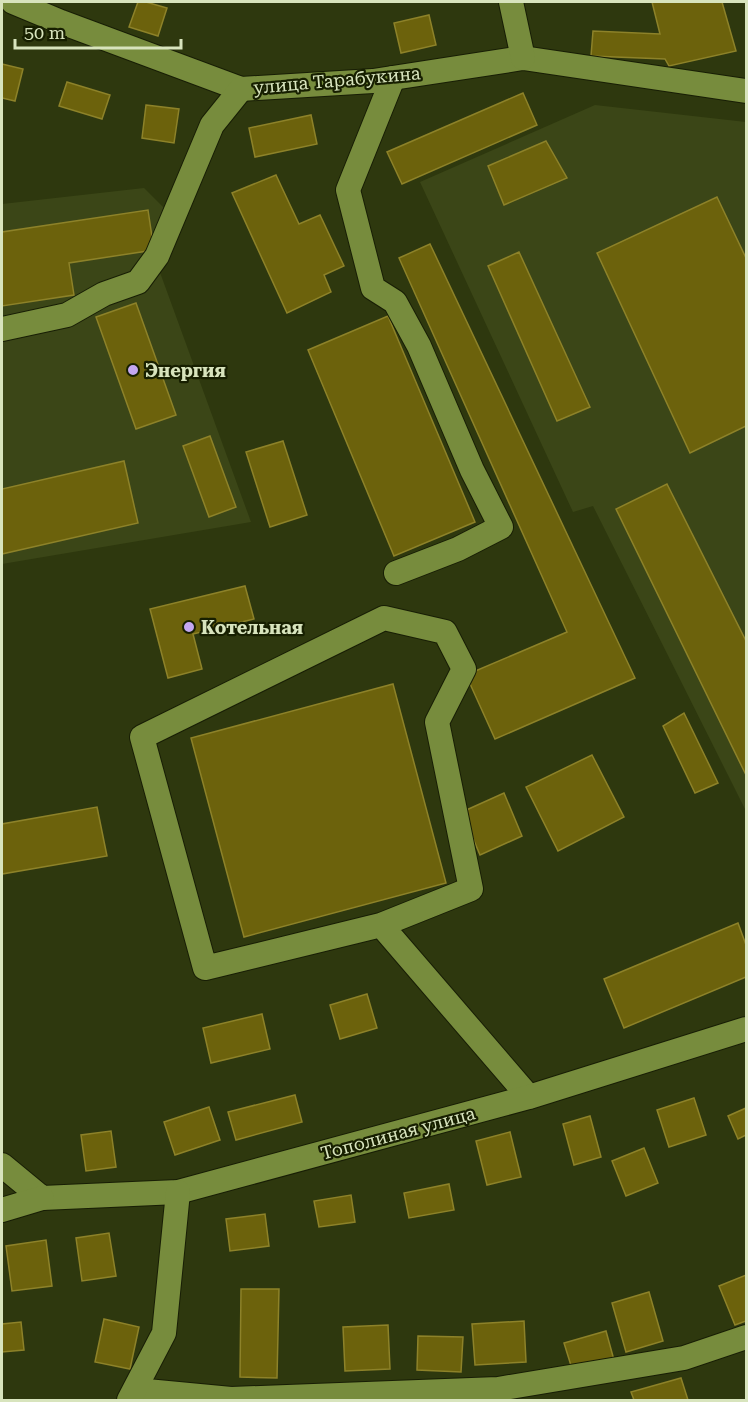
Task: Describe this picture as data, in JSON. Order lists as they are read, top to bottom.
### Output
{
  "streets": {
    "street": ["улица Тарабукина", "Тополиная улица"]
  },
  "places": ["Энергия", "Котельная"],
  "scale_bar": "50 m"
}
